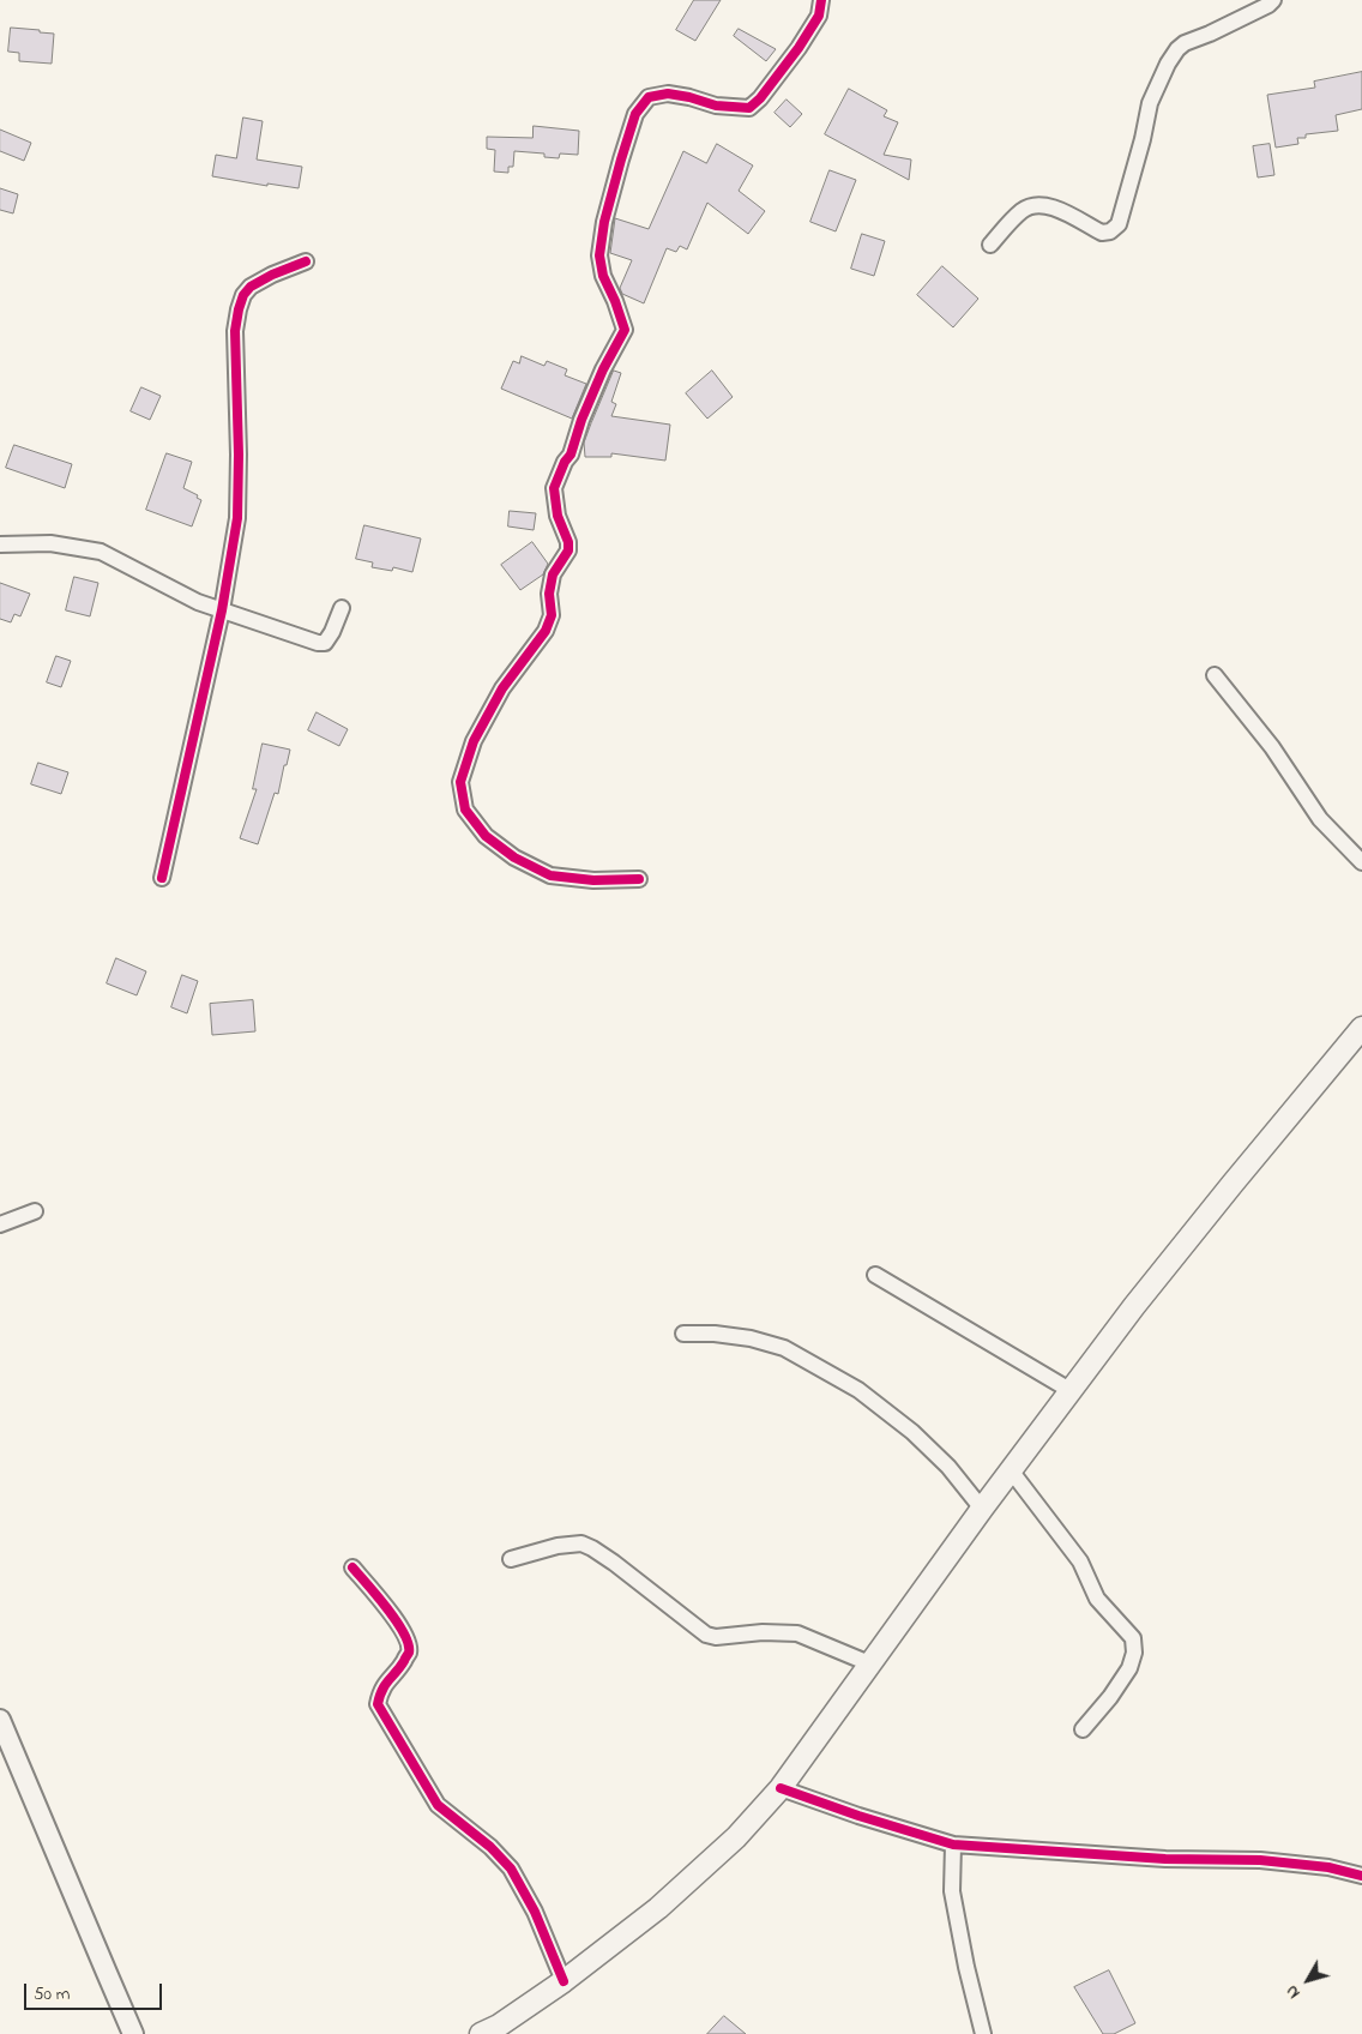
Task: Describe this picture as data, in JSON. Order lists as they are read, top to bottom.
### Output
{
  "scale_bar": "50 m",
  "north": "bottom left"
}
